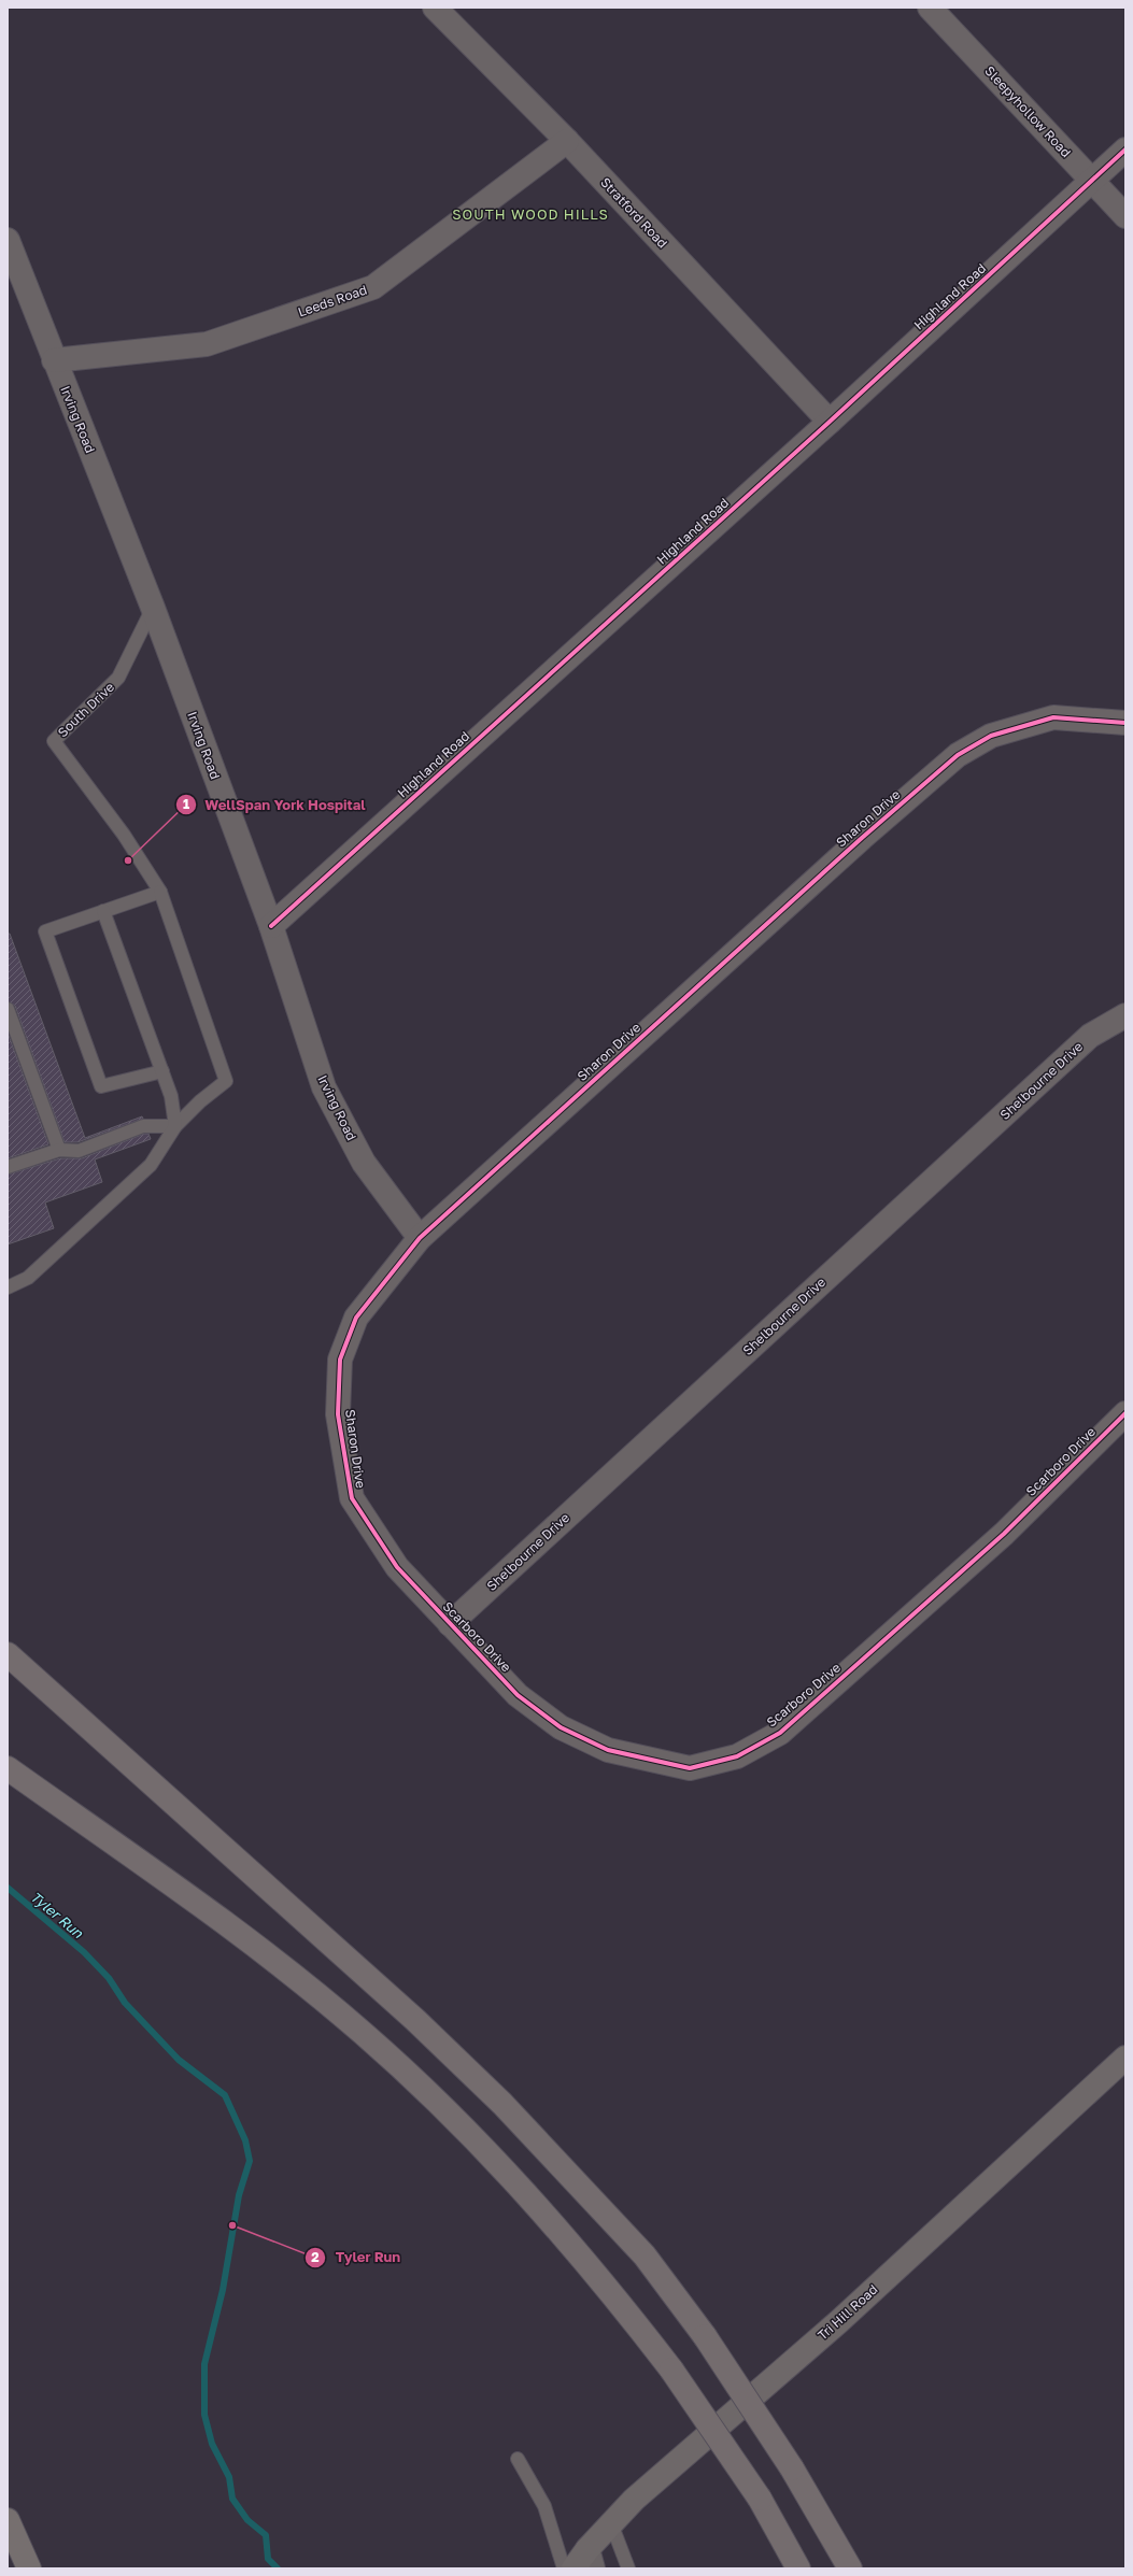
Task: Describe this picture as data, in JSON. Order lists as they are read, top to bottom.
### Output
{
  "streets": {
    "street": [
      "Sleepyhollow Road",
      "Stratford Road",
      "Highland Road",
      "Leeds Road",
      "Irving Road",
      "Sharon Drive",
      "Shelbourne Drive",
      "Scarboro Drive",
      "Tri Hill Road"
    ],
    "lane": ["South Drive"]
  },
  "crossings": [
    ["Sleepyhollow Road", "Highland Road"],
    ["Stratford Road", "Highland Road"],
    ["Stratford Road", "Leeds Road"],
    ["Highland Road", "Irving Road"],
    ["Leeds Road", "Irving Road"],
    ["Irving Road", "South Drive"],
    ["Irving Road", "Sharon Drive"],
    ["Sharon Drive", "Scarboro Drive"],
    ["Shelbourne Drive", "Scarboro Drive"]
  ],
  "districts": ["SOUTH WOOD HILLS"],
  "water": ["Tyler Run"],
  "places": ["WellSpan York Hospital", "Tyler Run"]
}
